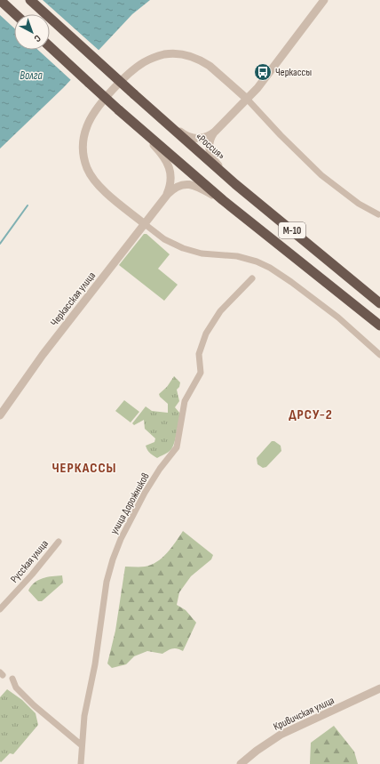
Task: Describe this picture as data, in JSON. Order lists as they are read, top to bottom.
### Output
{
  "streets": {
    "highway": ["«Россия»", "М-10"],
    "street": [
      "Черкасская улица",
      "улица Дорожников",
      "Русская улица",
      "Кривичская улица"
    ]
  },
  "crossings": [
    ["М-10", "Черкасская улица"]
  ],
  "districts": ["ДРСУ-2", "ЧЕРКАССЫ"],
  "water": ["Волга"],
  "places": {
    "bus stop": ["Черкассы"]
  },
  "north": "bottom right"
}
